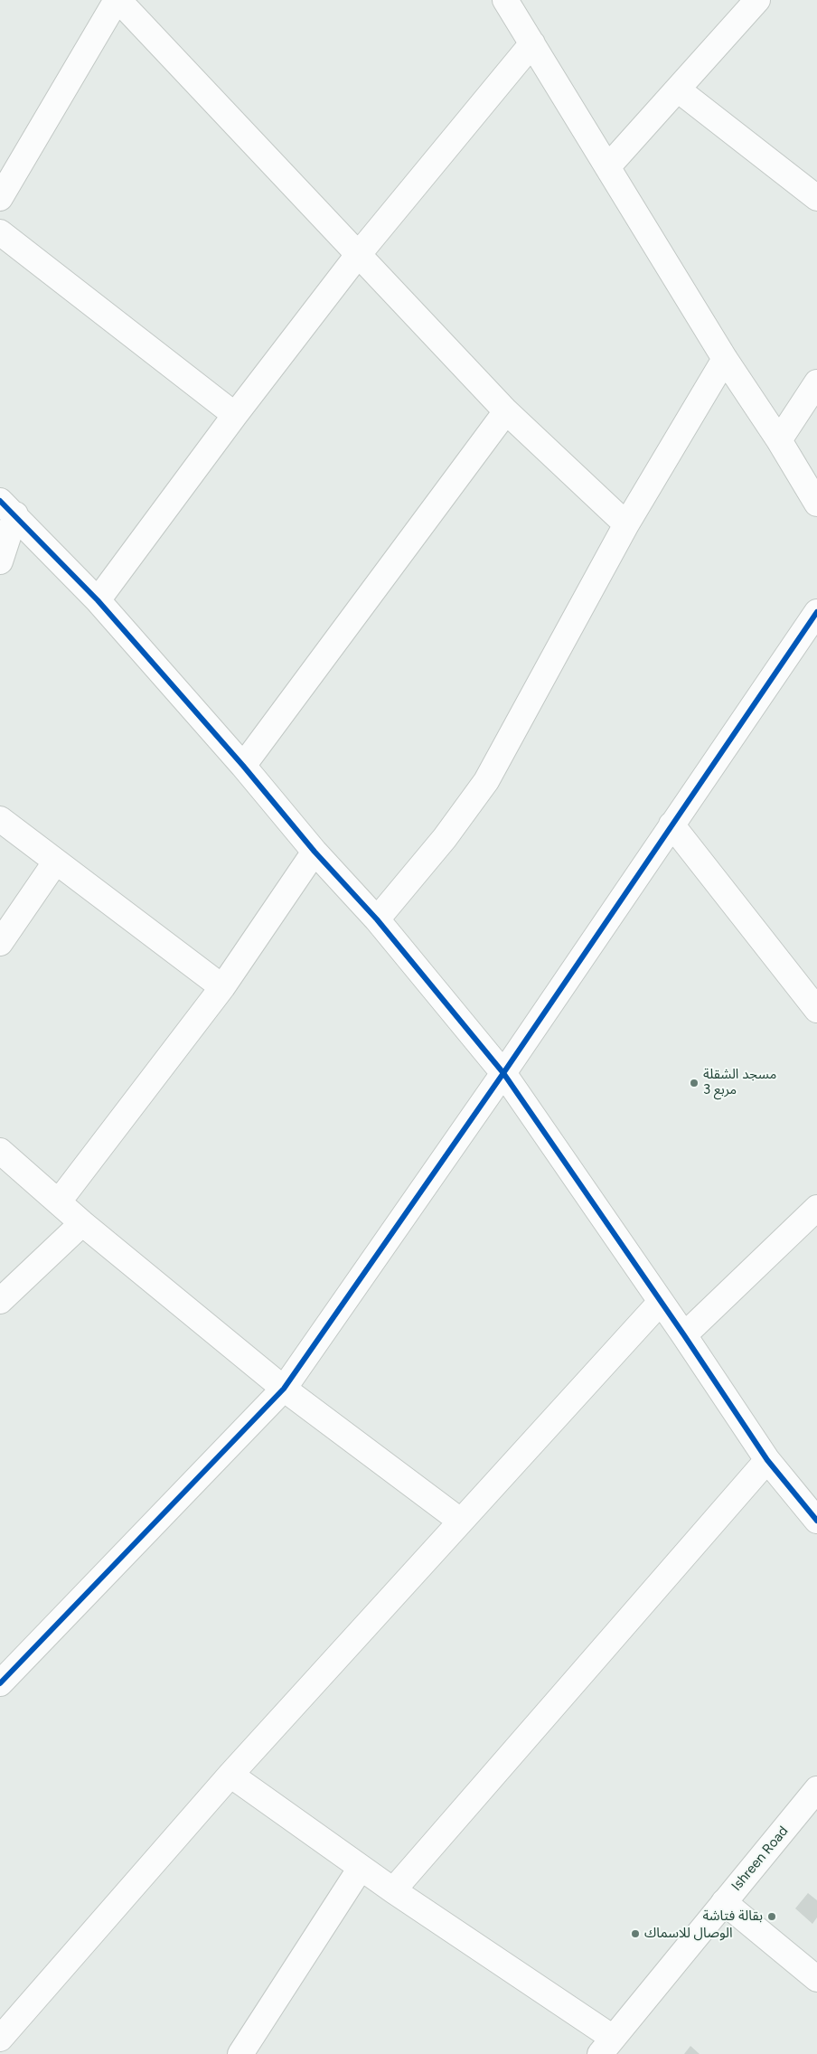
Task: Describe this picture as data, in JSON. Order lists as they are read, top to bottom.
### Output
{
  "streets": {
    "street": ["Ishreen Road"]
  },
  "places": ["مسجد الشقلة مربع 3", "بقالة فتاشة", "الوصال للاسماك"]
}
